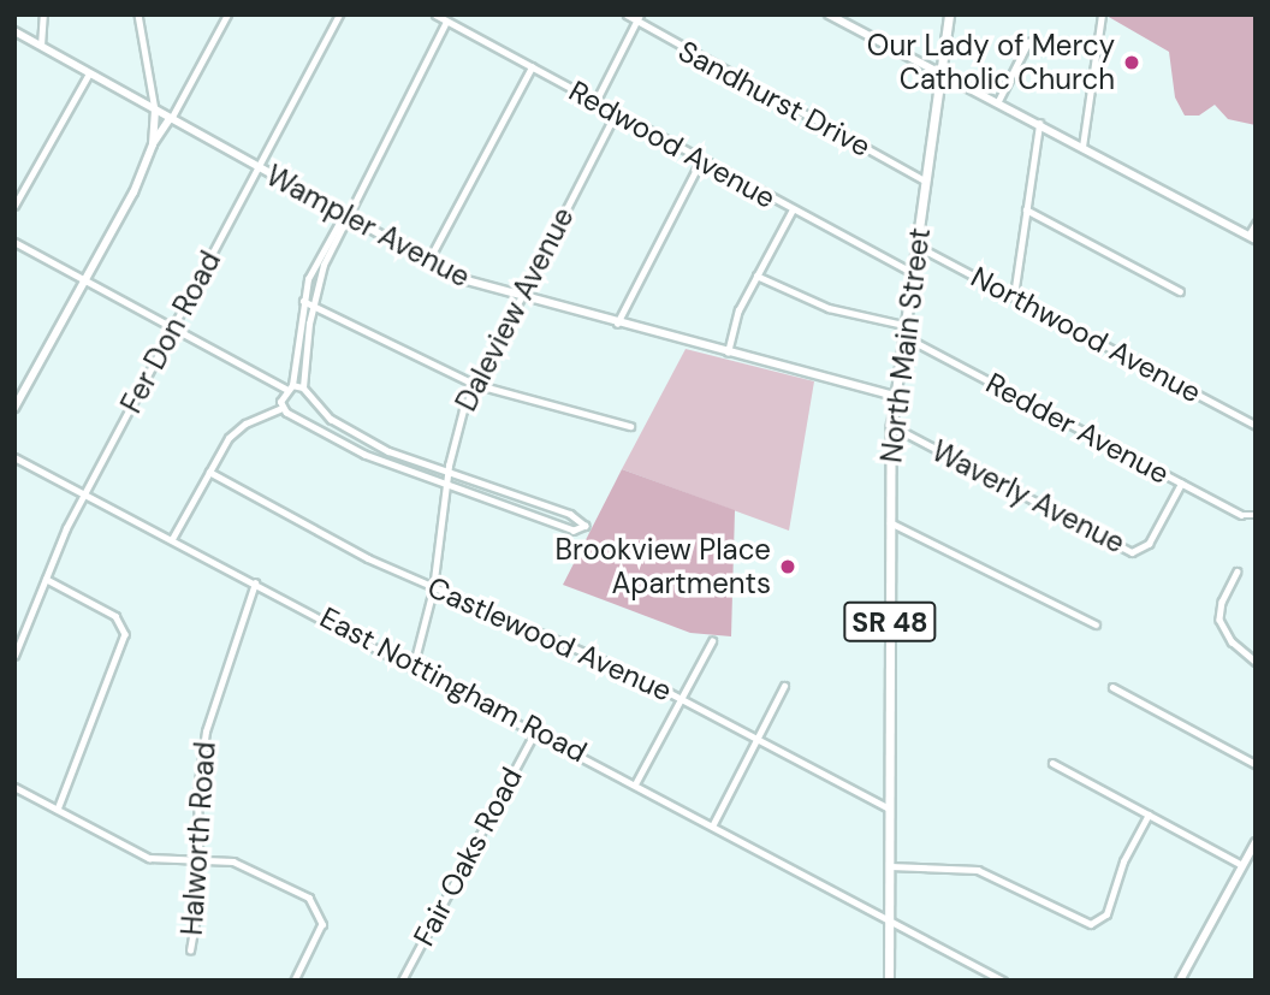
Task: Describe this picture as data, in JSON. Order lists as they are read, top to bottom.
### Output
{
  "streets": {
    "main road": ["North Main Street", "SR 48"],
    "street": [
      "Sandhurst Drive",
      "Redwood Avenue",
      "Wampler Avenue",
      "Daleview Avenue",
      "Fer Don Road",
      "Northwood Avenue",
      "Redder Avenue",
      "Waverly Avenue",
      "Castlewood Avenue",
      "East Nottingham Road",
      "Halworth Road",
      "Fair Oaks Road"
    ]
  },
  "crossings": [
    ["Sandhurst Drive", "North Main Street"],
    ["Redwood Avenue", "Daleview Avenue"],
    ["Redwood Avenue", "North Main Street"],
    ["Wampler Avenue", "Daleview Avenue"],
    ["Wampler Avenue", "Fer Don Road"],
    ["Wampler Avenue", "North Main Street"],
    ["Daleview Avenue", "Castlewood Avenue"],
    ["Daleview Avenue", "East Nottingham Road"],
    ["Fer Don Road", "East Nottingham Road"],
    ["Northwood Avenue", "North Main Street"],
    ["North Main Street", "Redder Avenue"],
    ["North Main Street", "Waverly Avenue"],
    ["North Main Street", "Castlewood Avenue"],
    ["North Main Street", "East Nottingham Road"],
    ["Redder Avenue", "Waverly Avenue"],
    ["East Nottingham Road", "Halworth Road"],
    ["East Nottingham Road", "Fair Oaks Road"]
  ],
  "places": ["Our Lady of Mercy Catholic Church", "Brookview Place Apartments"]
}
